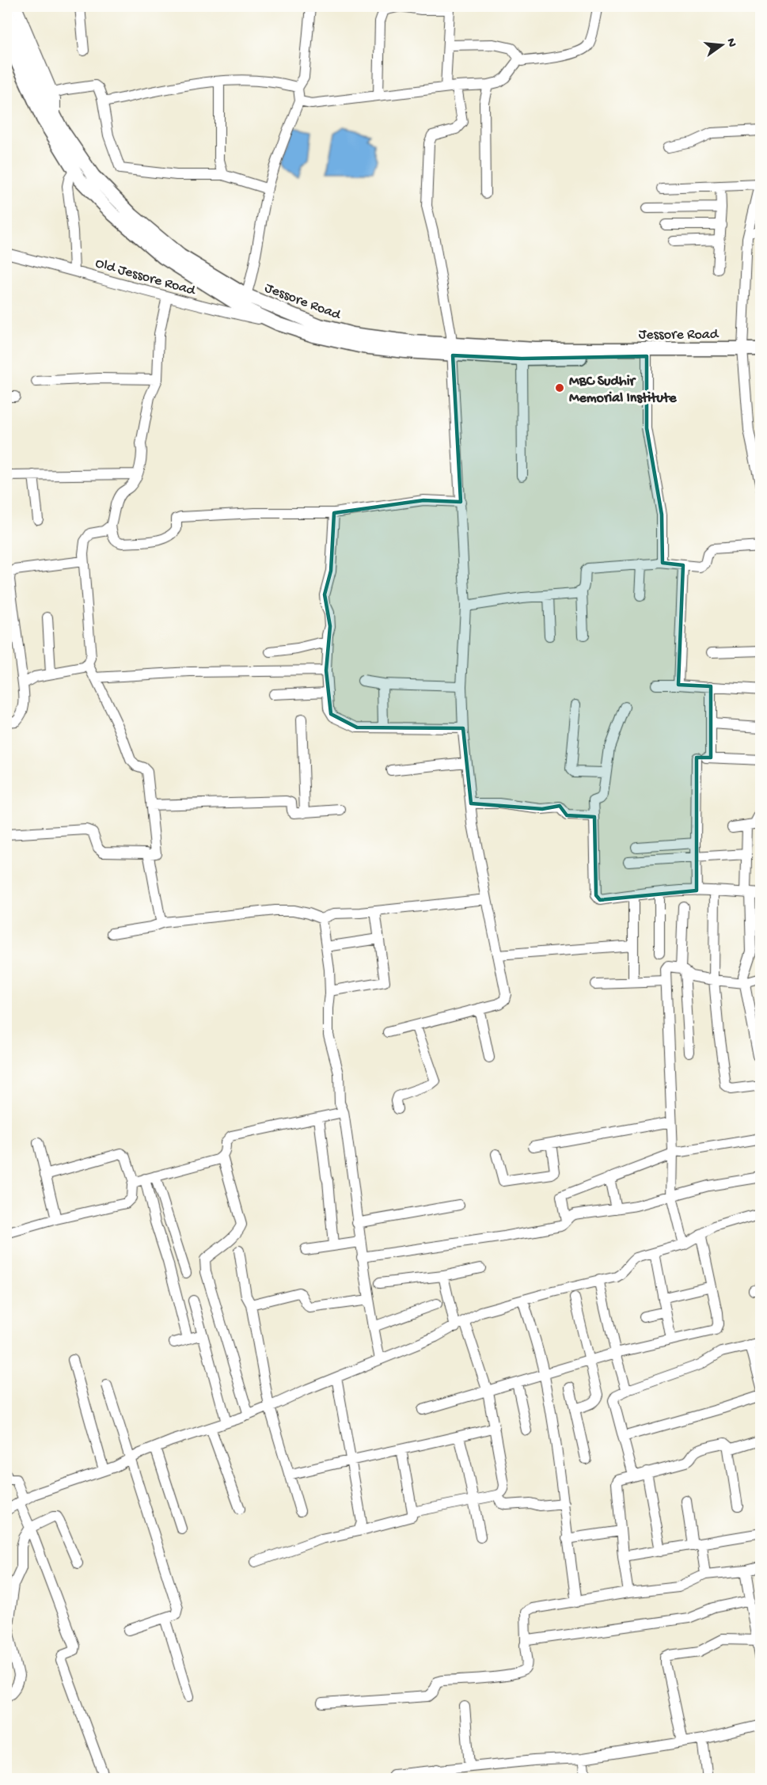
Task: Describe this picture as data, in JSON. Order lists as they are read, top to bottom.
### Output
{
  "streets": {
    "highway": ["Jessore Road"],
    "street": ["Old Jessore Road"]
  },
  "crossings": [
    ["Old Jessore Road", "Jessore Road"]
  ],
  "places": ["MBC Sudhir Memorial Institute"],
  "north": "right"
}
